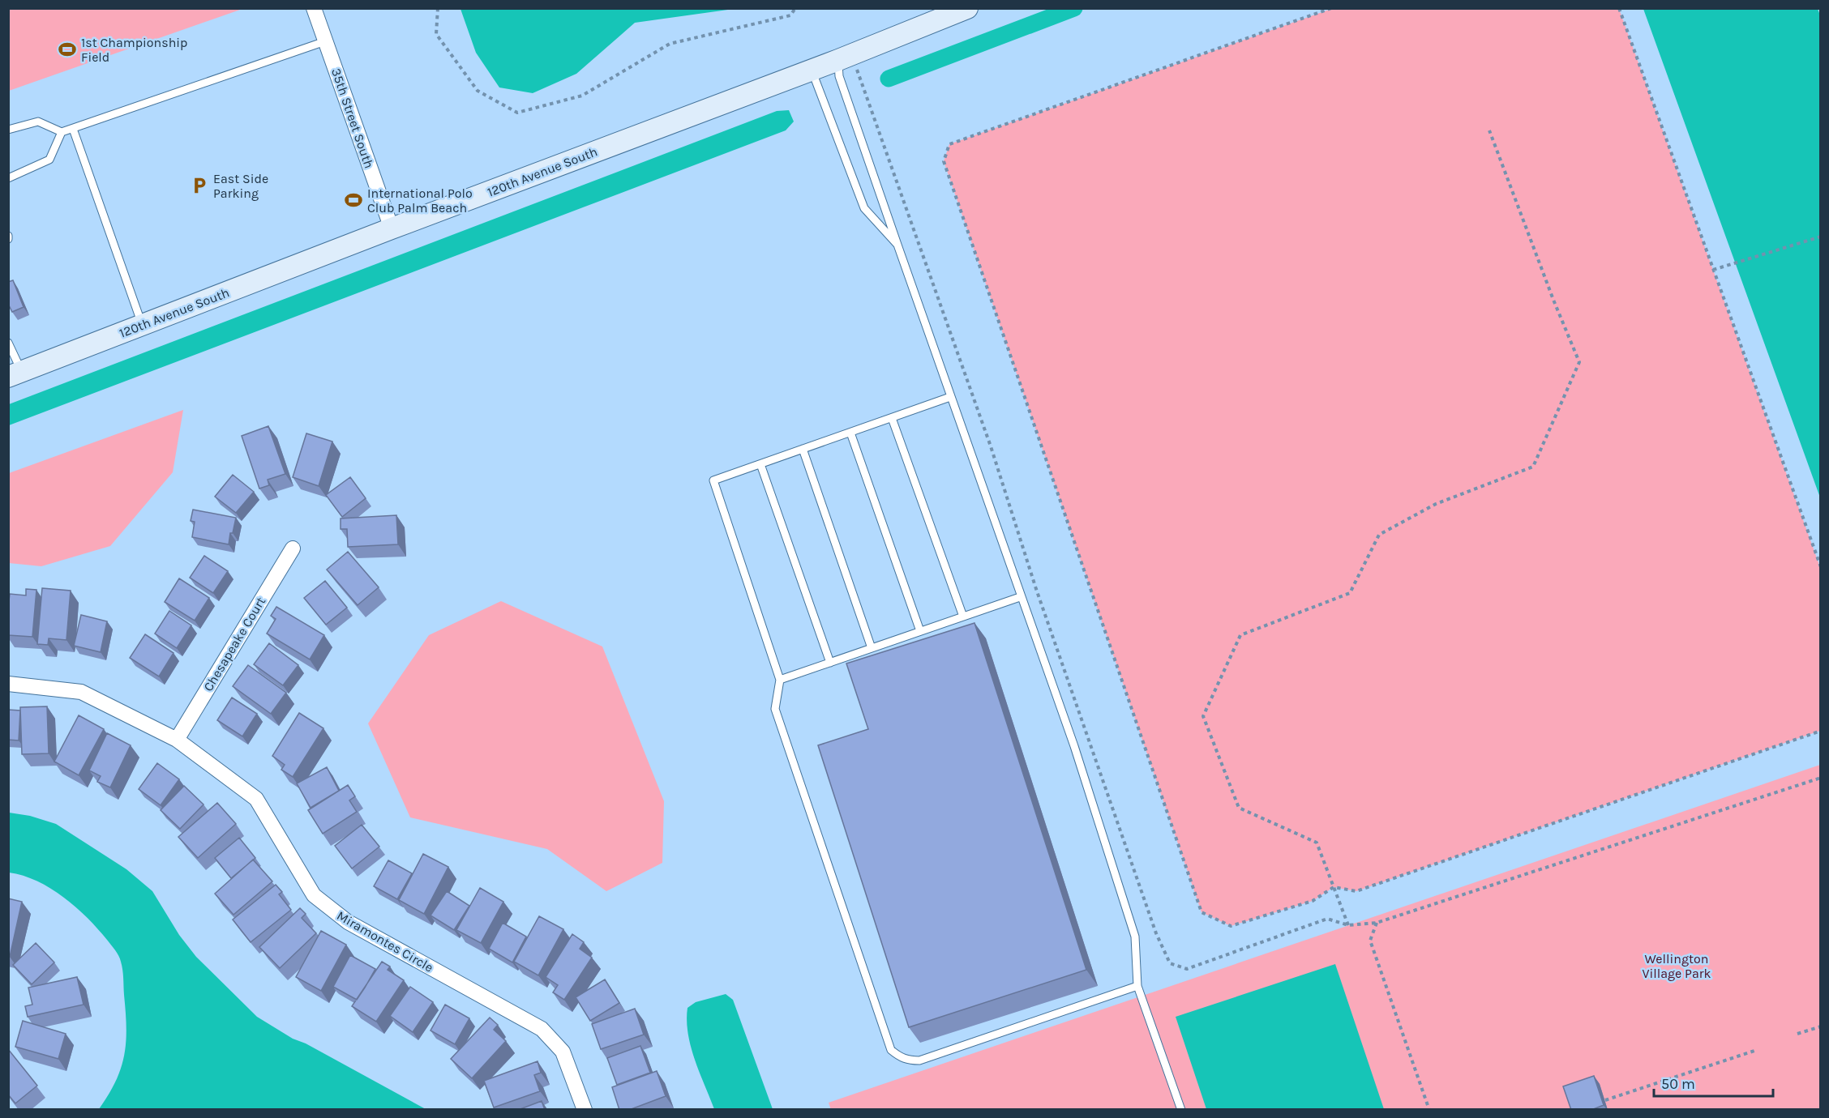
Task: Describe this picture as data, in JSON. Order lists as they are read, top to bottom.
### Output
{
  "streets": {
    "street": [
      "35th Street South",
      "120th Avenue South",
      "Chesapeake Court",
      "Miramontes Circle"
    ]
  },
  "crossings": [
    ["35th Street South", "120th Avenue South"],
    ["Chesapeake Court", "Miramontes Circle"]
  ],
  "parks": ["Wellington Village Park"],
  "places": {
    "sports": ["1st Championship Field", "International Polo Club Palm Beach"],
    "parking": ["East Side Parking"]
  },
  "scale_bar": "50 m"
}
